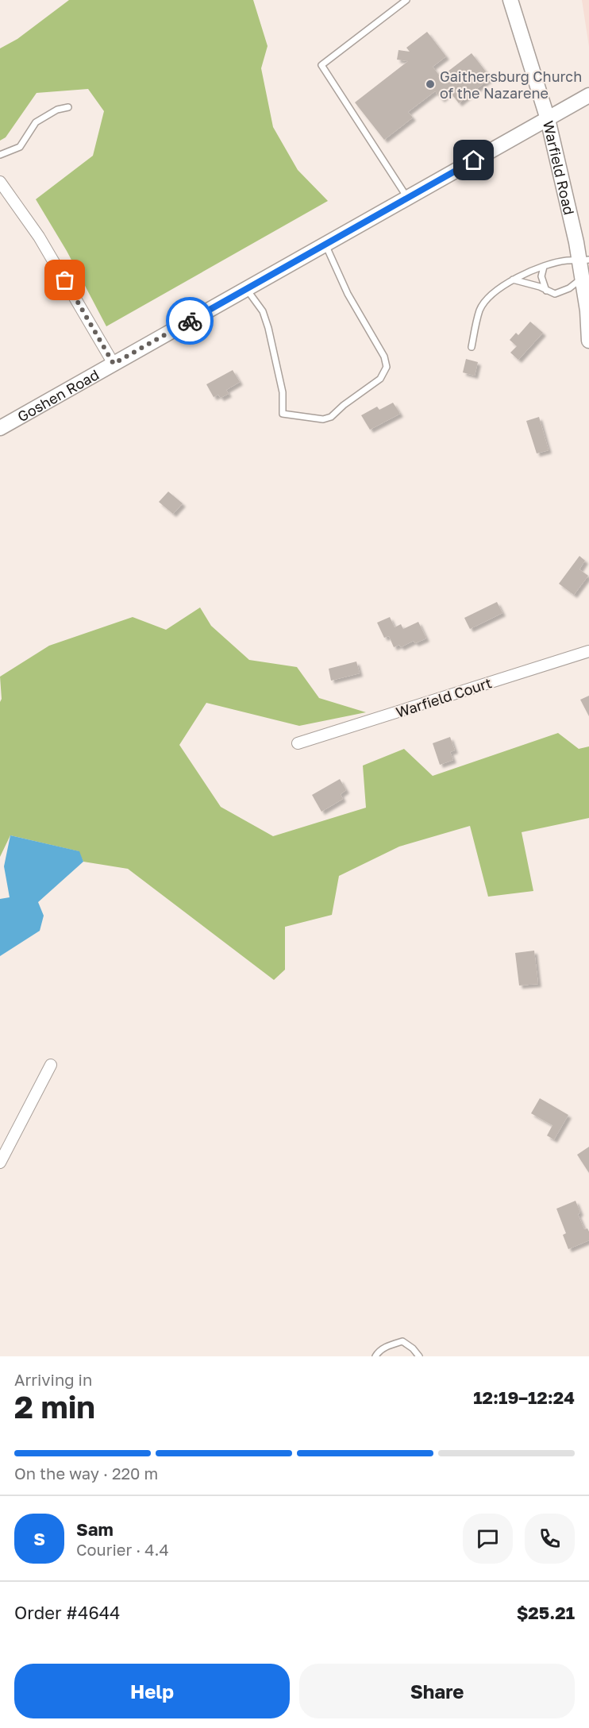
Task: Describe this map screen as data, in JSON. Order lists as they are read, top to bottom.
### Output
{
  "streets": {
    "street": ["Warfield Road", "Goshen Road", "Warfield Court"]
  },
  "crossings": [
    ["Warfield Road", "Goshen Road"]
  ],
  "places": ["Gaithersburg Church of the Nazarene"],
  "page": {
    "heading": ["2 min", "Arriving in", "12:19–12:24"],
    "panel": [
      "Sam",
      "Courier · 4.4",
      "Order #4644",
      "$25.21"
    ],
    "bar": "On the way · 220 m",
    "round": "S",
    "buttons": ["Help", "Share"]
  }
}
